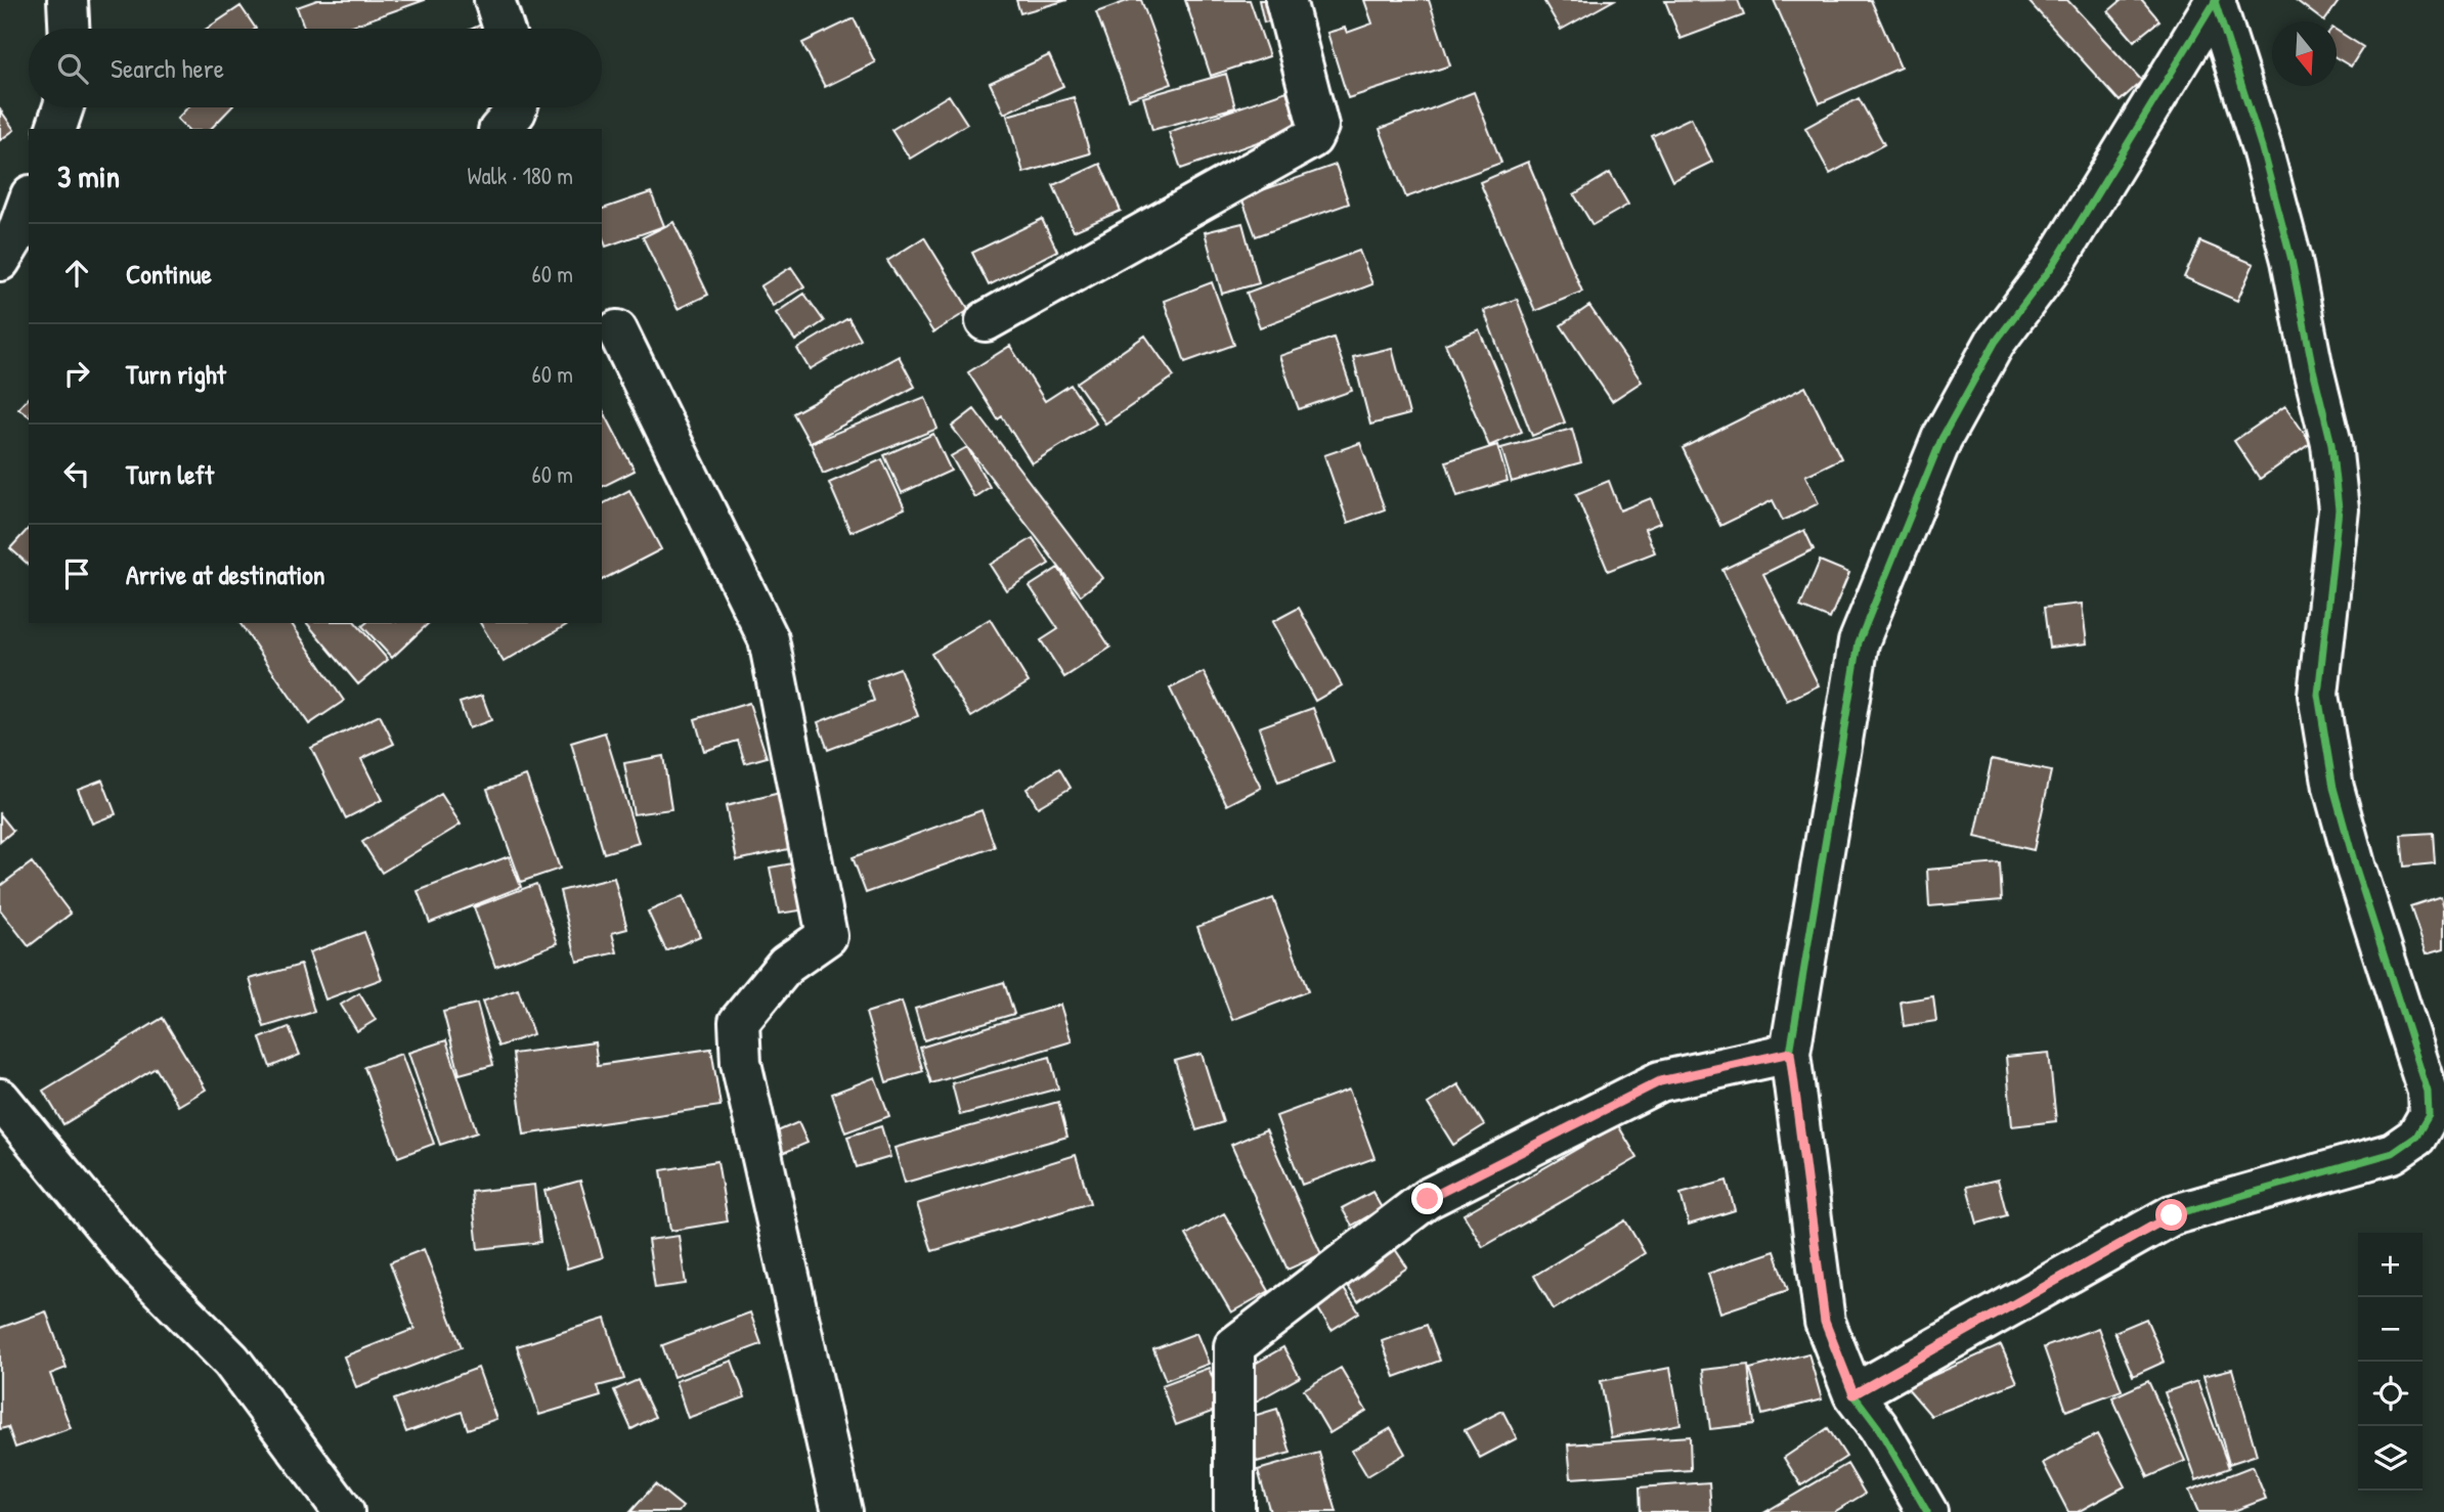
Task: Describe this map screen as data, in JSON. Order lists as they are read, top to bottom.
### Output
{
  "north": "bottom",
  "page": {
    "search": "Search here",
    "heading": ["3 min", "Walk · 180 m"],
    "list": [
      ["Continue", "60 m"],
      ["Turn right", "60 m"],
      ["Turn left", "60 m"],
      "Arrive at destination"
    ],
    "map_buttons": ["+", "−"]
  }
}
